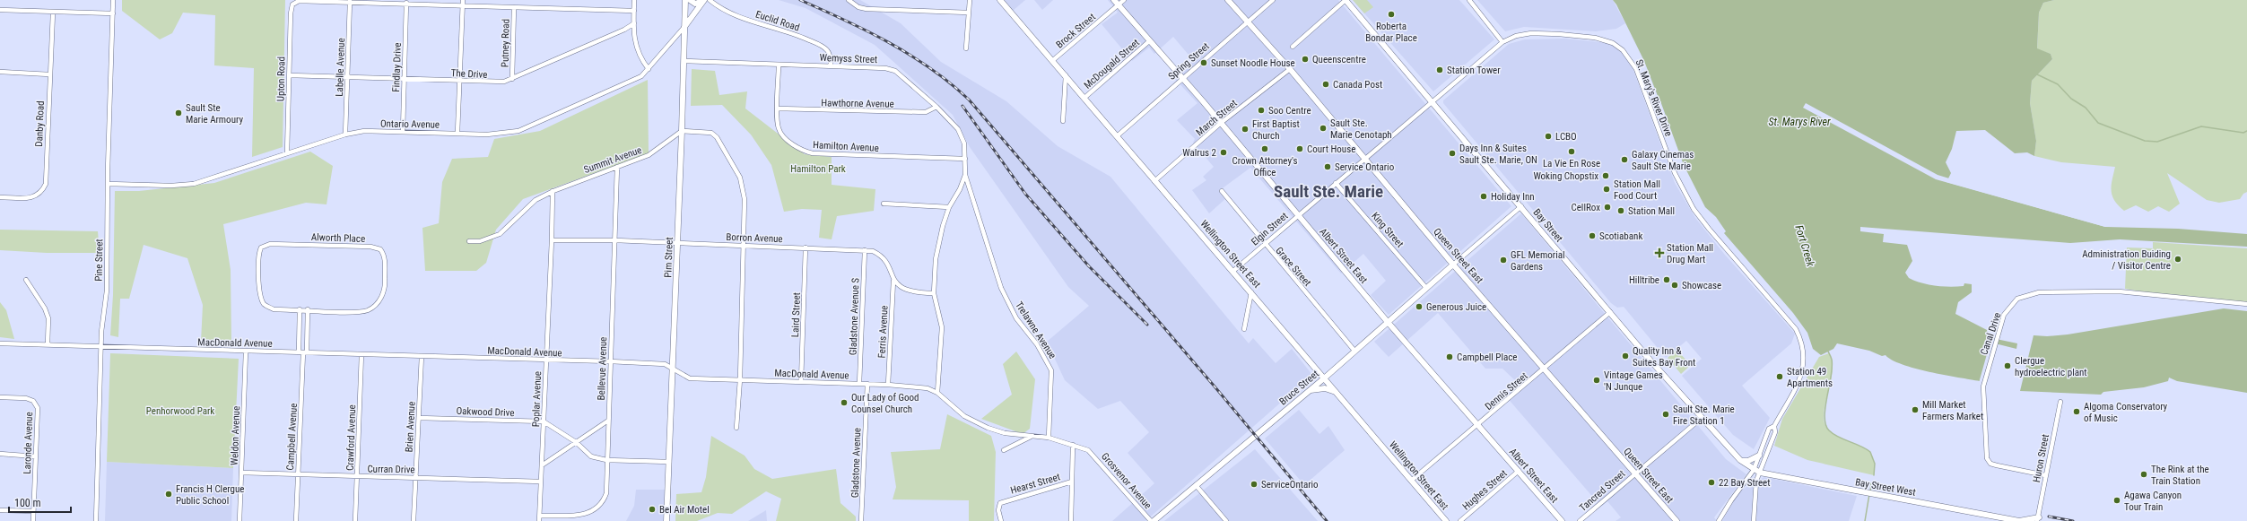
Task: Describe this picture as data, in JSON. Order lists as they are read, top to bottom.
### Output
{
  "streets": {
    "main road": [
      "Bay Street",
      "Wellington Street East",
      "Albert Street East",
      "Queen Street East",
      "Pim Street",
      "Bruce Street",
      "Bay Street West"
    ],
    "street": [
      "Euclid Road",
      "Brock Street",
      "Putney Road",
      "Wemyss Street",
      "Spring Street",
      "McDougald Street",
      "Labelle Avenue",
      "Findlay Drive",
      "The Drive",
      "Upton Road",
      "St. Mary's River Drive",
      "Hawthorne Avenue",
      "March Street",
      "Danby Road",
      "Ontario Avenue",
      "Hamilton Avenue",
      "Summit Avenue",
      "Elgin Street",
      "King Street",
      "Alworth Place",
      "Borron Avenue",
      "Pine Street",
      "Grace Street",
      "Laird Street",
      "Gladstone Avenue S",
      "Trelawne Avenue",
      "Ferris Avenue",
      "Canal Drive",
      "MacDonald Avenue",
      "Bellevue Avenue",
      "Dennis Street",
      "Poplar Avenue",
      "Oakwood Drive",
      "Brien Avenue",
      "Weldon Avenue",
      "Campbell Avenue",
      "Crawford Avenue",
      "Laronde Avenue",
      "Huron Street",
      "Gladstone Avenue",
      "Curran Drive",
      "Grosvenor Avenue",
      "Hearst Street",
      "Hughes Street",
      "Tancred Street"
    ]
  },
  "crossings": [
    ["Euclid Road", "Wemyss Street"],
    ["Brock Street", "Wellington Street East"],
    ["Brock Street", "Albert Street East"],
    ["Putney Road", "The Drive"],
    ["Wemyss Street", "Hawthorne Avenue"],
    ["Wemyss Street", "Hamilton Avenue"],
    ["Wemyss Street", "Pim Street"],
    ["Wemyss Street", "Trelawne Avenue"],
    ["Spring Street", "Wellington Street East"],
    ["Spring Street", "Albert Street East"],
    ["Spring Street", "Queen Street East"],
    ["McDougald Street", "Wellington Street East"],
    ["McDougald Street", "Albert Street East"],
    ["Labelle Avenue", "The Drive"],
    ["Labelle Avenue", "Upton Road"],
    ["Labelle Avenue", "Ontario Avenue"],
    ["Findlay Drive", "The Drive"],
    ["Findlay Drive", "Ontario Avenue"],
    ["The Drive", "Upton Road"],
    ["Upton Road", "Ontario Avenue"],
    ["St. Mary's River Drive", "Bay Street"],
    ["St. Mary's River Drive", "Elgin Street"],
    ["St. Mary's River Drive", "Bay Street West"],
    ["Hawthorne Avenue", "Hamilton Avenue"],
    ["March Street", "Wellington Street East"],
    ["March Street", "Albert Street East"],
    ["March Street", "Queen Street East"],
    ["Ontario Avenue", "Pim Street"],
    ["Ontario Avenue", "Pine Street"],
    ["Summit Avenue", "Pim Street"],
    ["Summit Avenue", "Bellevue Avenue"],
    ["Summit Avenue", "Poplar Avenue"],
    ["Bay Street", "Elgin Street"],
    ["Bay Street", "Dennis Street"],
    ["Bay Street", "Bay Street West"],
    ["Bay Street", "Tancred Street"],
    ["Elgin Street", "King Street"],
    ["Elgin Street", "Wellington Street East"],
    ["Elgin Street", "Albert Street East"],
    ["Elgin Street", "Queen Street East"],
    ["Elgin Street", "Grace Street"],
    ["King Street", "Bruce Street"],
    ["Borron Avenue", "Pim Street"],
    ["Borron Avenue", "Laird Street"],
    ["Borron Avenue", "Gladstone Avenue S"],
    ["Borron Avenue", "Ferris Avenue"],
    ["Borron Avenue", "Bellevue Avenue"],
    ["Borron Avenue", "Poplar Avenue"],
    ["Wellington Street East", "Bruce Street"],
    ["Wellington Street East", "Dennis Street"],
    ["Albert Street East", "Bruce Street"],
    ["Albert Street East", "Dennis Street"],
    ["Albert Street East", "Hughes Street"],
    ["Queen Street East", "Bruce Street"],
    ["Queen Street East", "Dennis Street"],
    ["Queen Street East", "Tancred Street"],
    ["Pim Street", "MacDonald Avenue"],
    ["Pine Street", "MacDonald Avenue"],
    ["Grace Street", "Bruce Street"],
    ["Laird Street", "MacDonald Avenue"],
    ["Gladstone Avenue S", "MacDonald Avenue"],
    ["Trelawne Avenue", "MacDonald Avenue"],
    ["Trelawne Avenue", "Grosvenor Avenue"],
    ["Ferris Avenue", "MacDonald Avenue"],
    ["Canal Drive", "Huron Street"],
    ["MacDonald Avenue", "Bellevue Avenue"],
    ["MacDonald Avenue", "Poplar Avenue"],
    ["MacDonald Avenue", "Brien Avenue"],
    ["MacDonald Avenue", "Weldon Avenue"],
    ["MacDonald Avenue", "Campbell Avenue"],
    ["MacDonald Avenue", "Crawford Avenue"],
    ["MacDonald Avenue", "Gladstone Avenue"],
    ["MacDonald Avenue", "Grosvenor Avenue"],
    ["Bellevue Avenue", "Poplar Avenue"],
    ["Poplar Avenue", "Oakwood Drive"],
    ["Poplar Avenue", "Curran Drive"],
    ["Oakwood Drive", "Brien Avenue"],
    ["Brien Avenue", "Curran Drive"],
    ["Weldon Avenue", "Curran Drive"],
    ["Campbell Avenue", "Curran Drive"],
    ["Crawford Avenue", "Curran Drive"],
    ["Huron Street", "Bay Street West"]
  ],
  "districts": ["Sault Ste. Marie"],
  "water": ["St. Marys River", "Fort Creek"],
  "parks": ["Hamilton Park", "Penhorwood Park"],
  "places": {
    "other": [
      "Roberta Bondar Place",
      "Queenscentre",
      "Sunset Noodle House",
      "Station Tower",
      "Canada Post",
      "Soo Centre",
      "Sault Ste Marie Armoury",
      "Sault Ste. Marie Cenotaph",
      "First Baptist Church",
      "LCBO",
      "Crown Attorney's Office",
      "Court House",
      "La Vie En Rose",
      "Walrus 2",
      "Days Inn & Suites Sault Ste. Marie, ON",
      "Galaxy Cinemas Sault Ste Marie",
      "Service Ontario",
      "Woking Chopstix",
      "Station Mall Food Court",
      "Holiday Inn",
      "CellRox",
      "Station Mall",
      "Scotiabank",
      "Administration Buiding / Visitor Centre",
      "GFL Memorial Gardens",
      "Hilltribe",
      "Showcase",
      "Generous Juice",
      "Quality Inn & Suites Bay Front",
      "Campbell Place",
      "Clergue hydroelectric plant",
      "Station 49 Apartments",
      "Vintage Games 'N Junque",
      "Our Lady of Good Counsel Church",
      "Mill Market Farmers Market",
      "Algoma Conservatory of Music",
      "Sault Ste. Marie Fire Station 1",
      "The Rink at the Train Station",
      "22 Bay Street",
      "ServiceOntario",
      "Francis H Clergue Public School",
      "Agawa Canyon Tour Train",
      "Bel Air Motel"
    ],
    "health": ["Station Mall Drug Mart"]
  },
  "scale_bar": "100 m"
}
